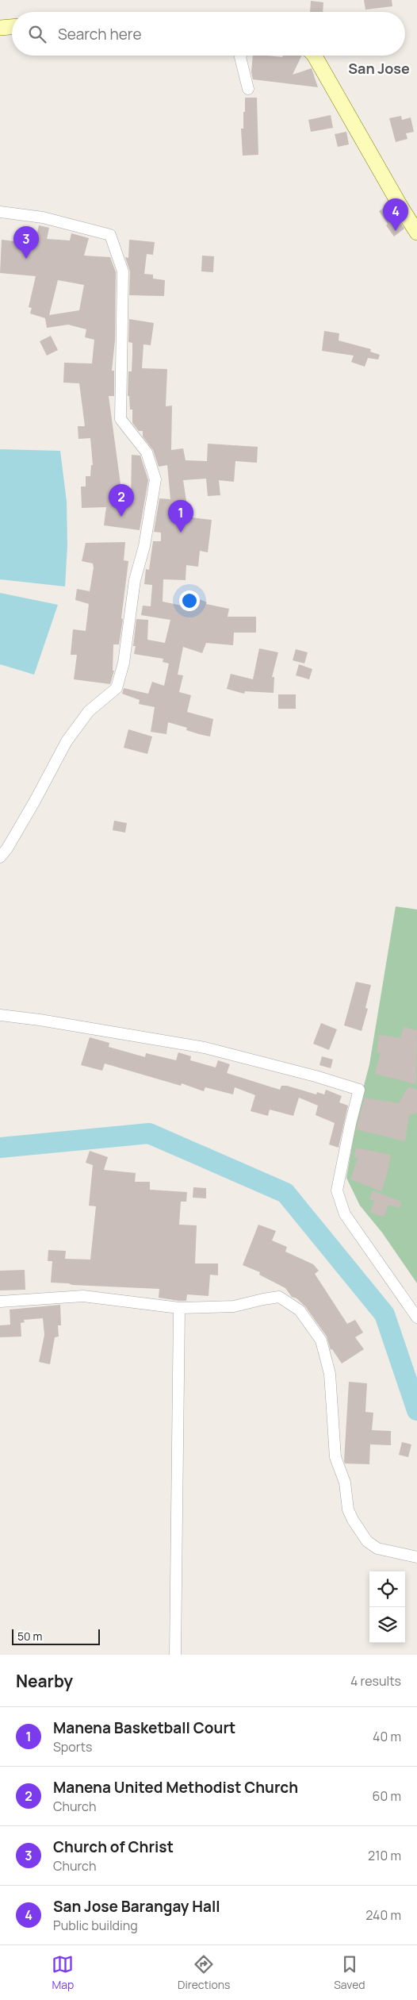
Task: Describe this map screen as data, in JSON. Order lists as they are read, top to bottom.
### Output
{
  "districts": ["San Jose"],
  "scale_bar": "50 m",
  "page": {
    "search": "Search here",
    "pins": [
      "4",
      "3",
      "2",
      "1"
    ],
    "scale": "50 m",
    "heading": ["Nearby", "4 results"],
    "list": [
      {
        "mark": "1",
        "name": "Manena Basketball Court",
        "note": "Sports",
        "value": "40 m"
      },
      {
        "mark": "2",
        "name": "Manena United Methodist Church",
        "note": "Church",
        "value": "60 m"
      },
      {
        "mark": "3",
        "name": "Church of Christ",
        "note": "Church",
        "value": "210 m"
      },
      {
        "mark": "4",
        "name": "San Jose Barangay Hall",
        "note": "Public building",
        "value": "240 m"
      }
    ],
    "nav": ["Map", "Directions", "Saved"]
  }
}
